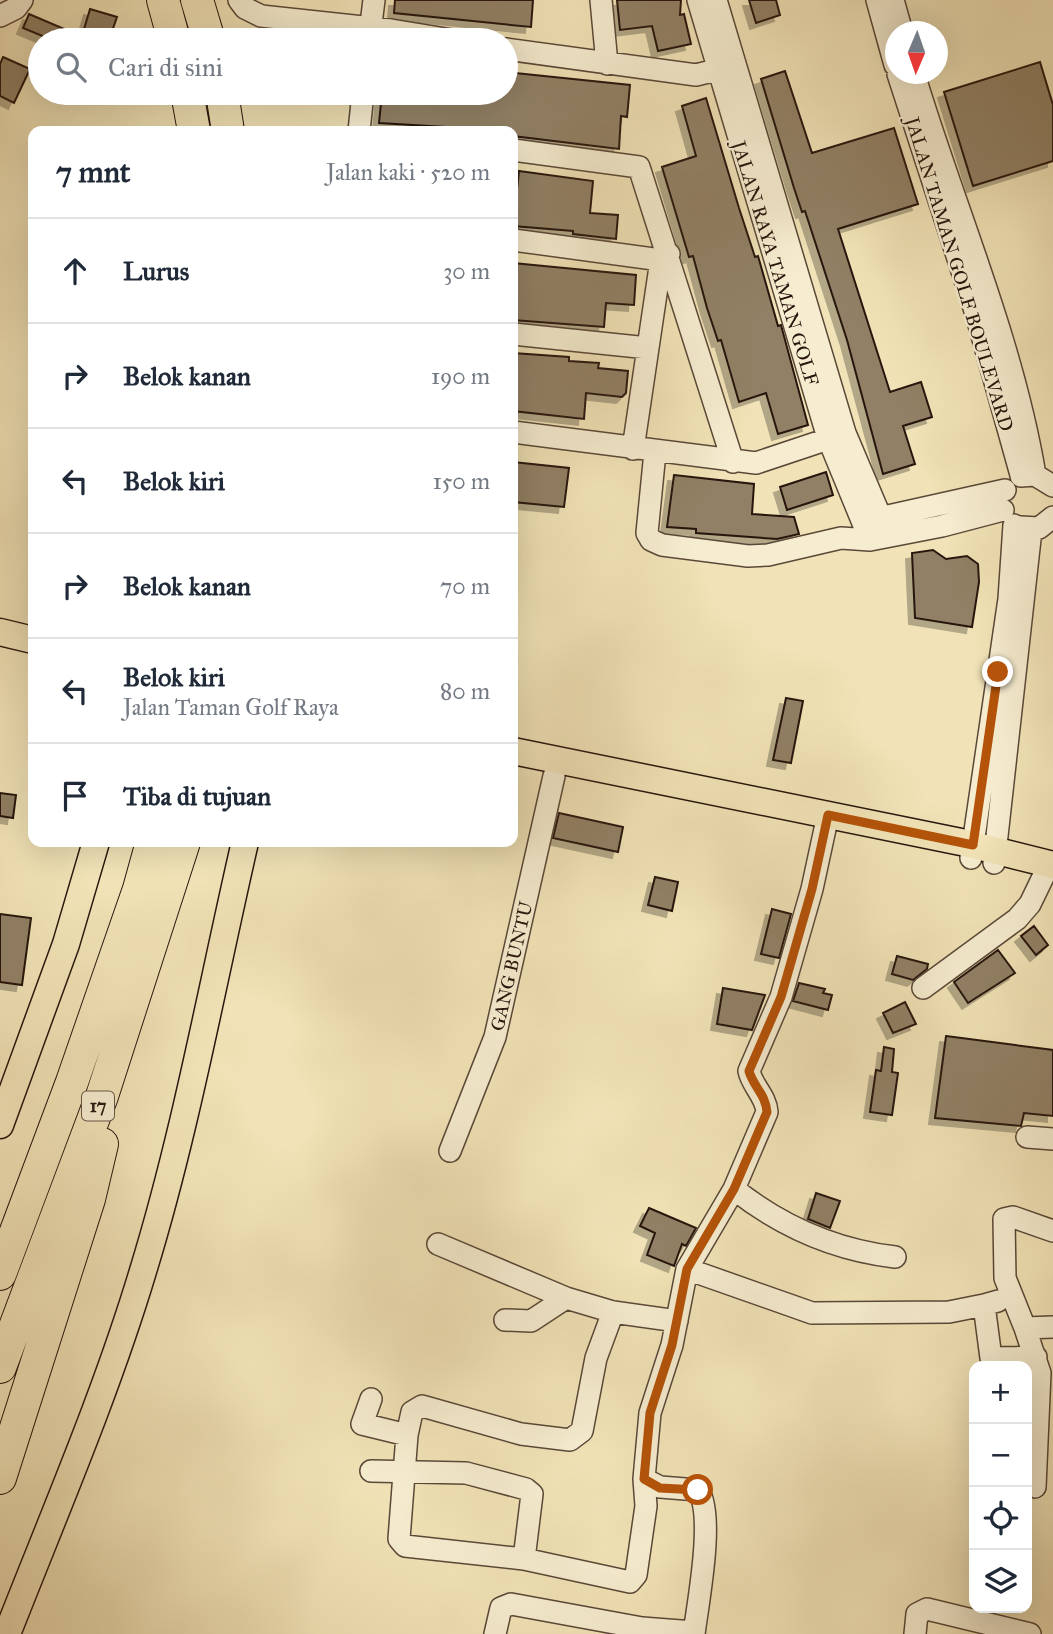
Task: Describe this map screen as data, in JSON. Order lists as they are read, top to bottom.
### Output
{
  "streets": {
    "highway": ["17"],
    "street": ["JALAN RAYA TAMAN GOLF", "JALAN TAMAN GOLF BOULEVARD", "GANG BUNTU"]
  },
  "north": "bottom",
  "page": {
    "search": "Cari di sini",
    "heading": ["7 mnt", "Jalan kaki · 520 m"],
    "list": [
      ["Lurus", "30 m"],
      ["Belok kanan", "190 m"],
      ["Belok kiri", "150 m"],
      ["Belok kanan", "70 m"],
      ["Belok kiri", "Jalan Taman Golf Raya", "80 m"],
      "Tiba di tujuan"
    ],
    "map_buttons": ["+", "−"]
  }
}
